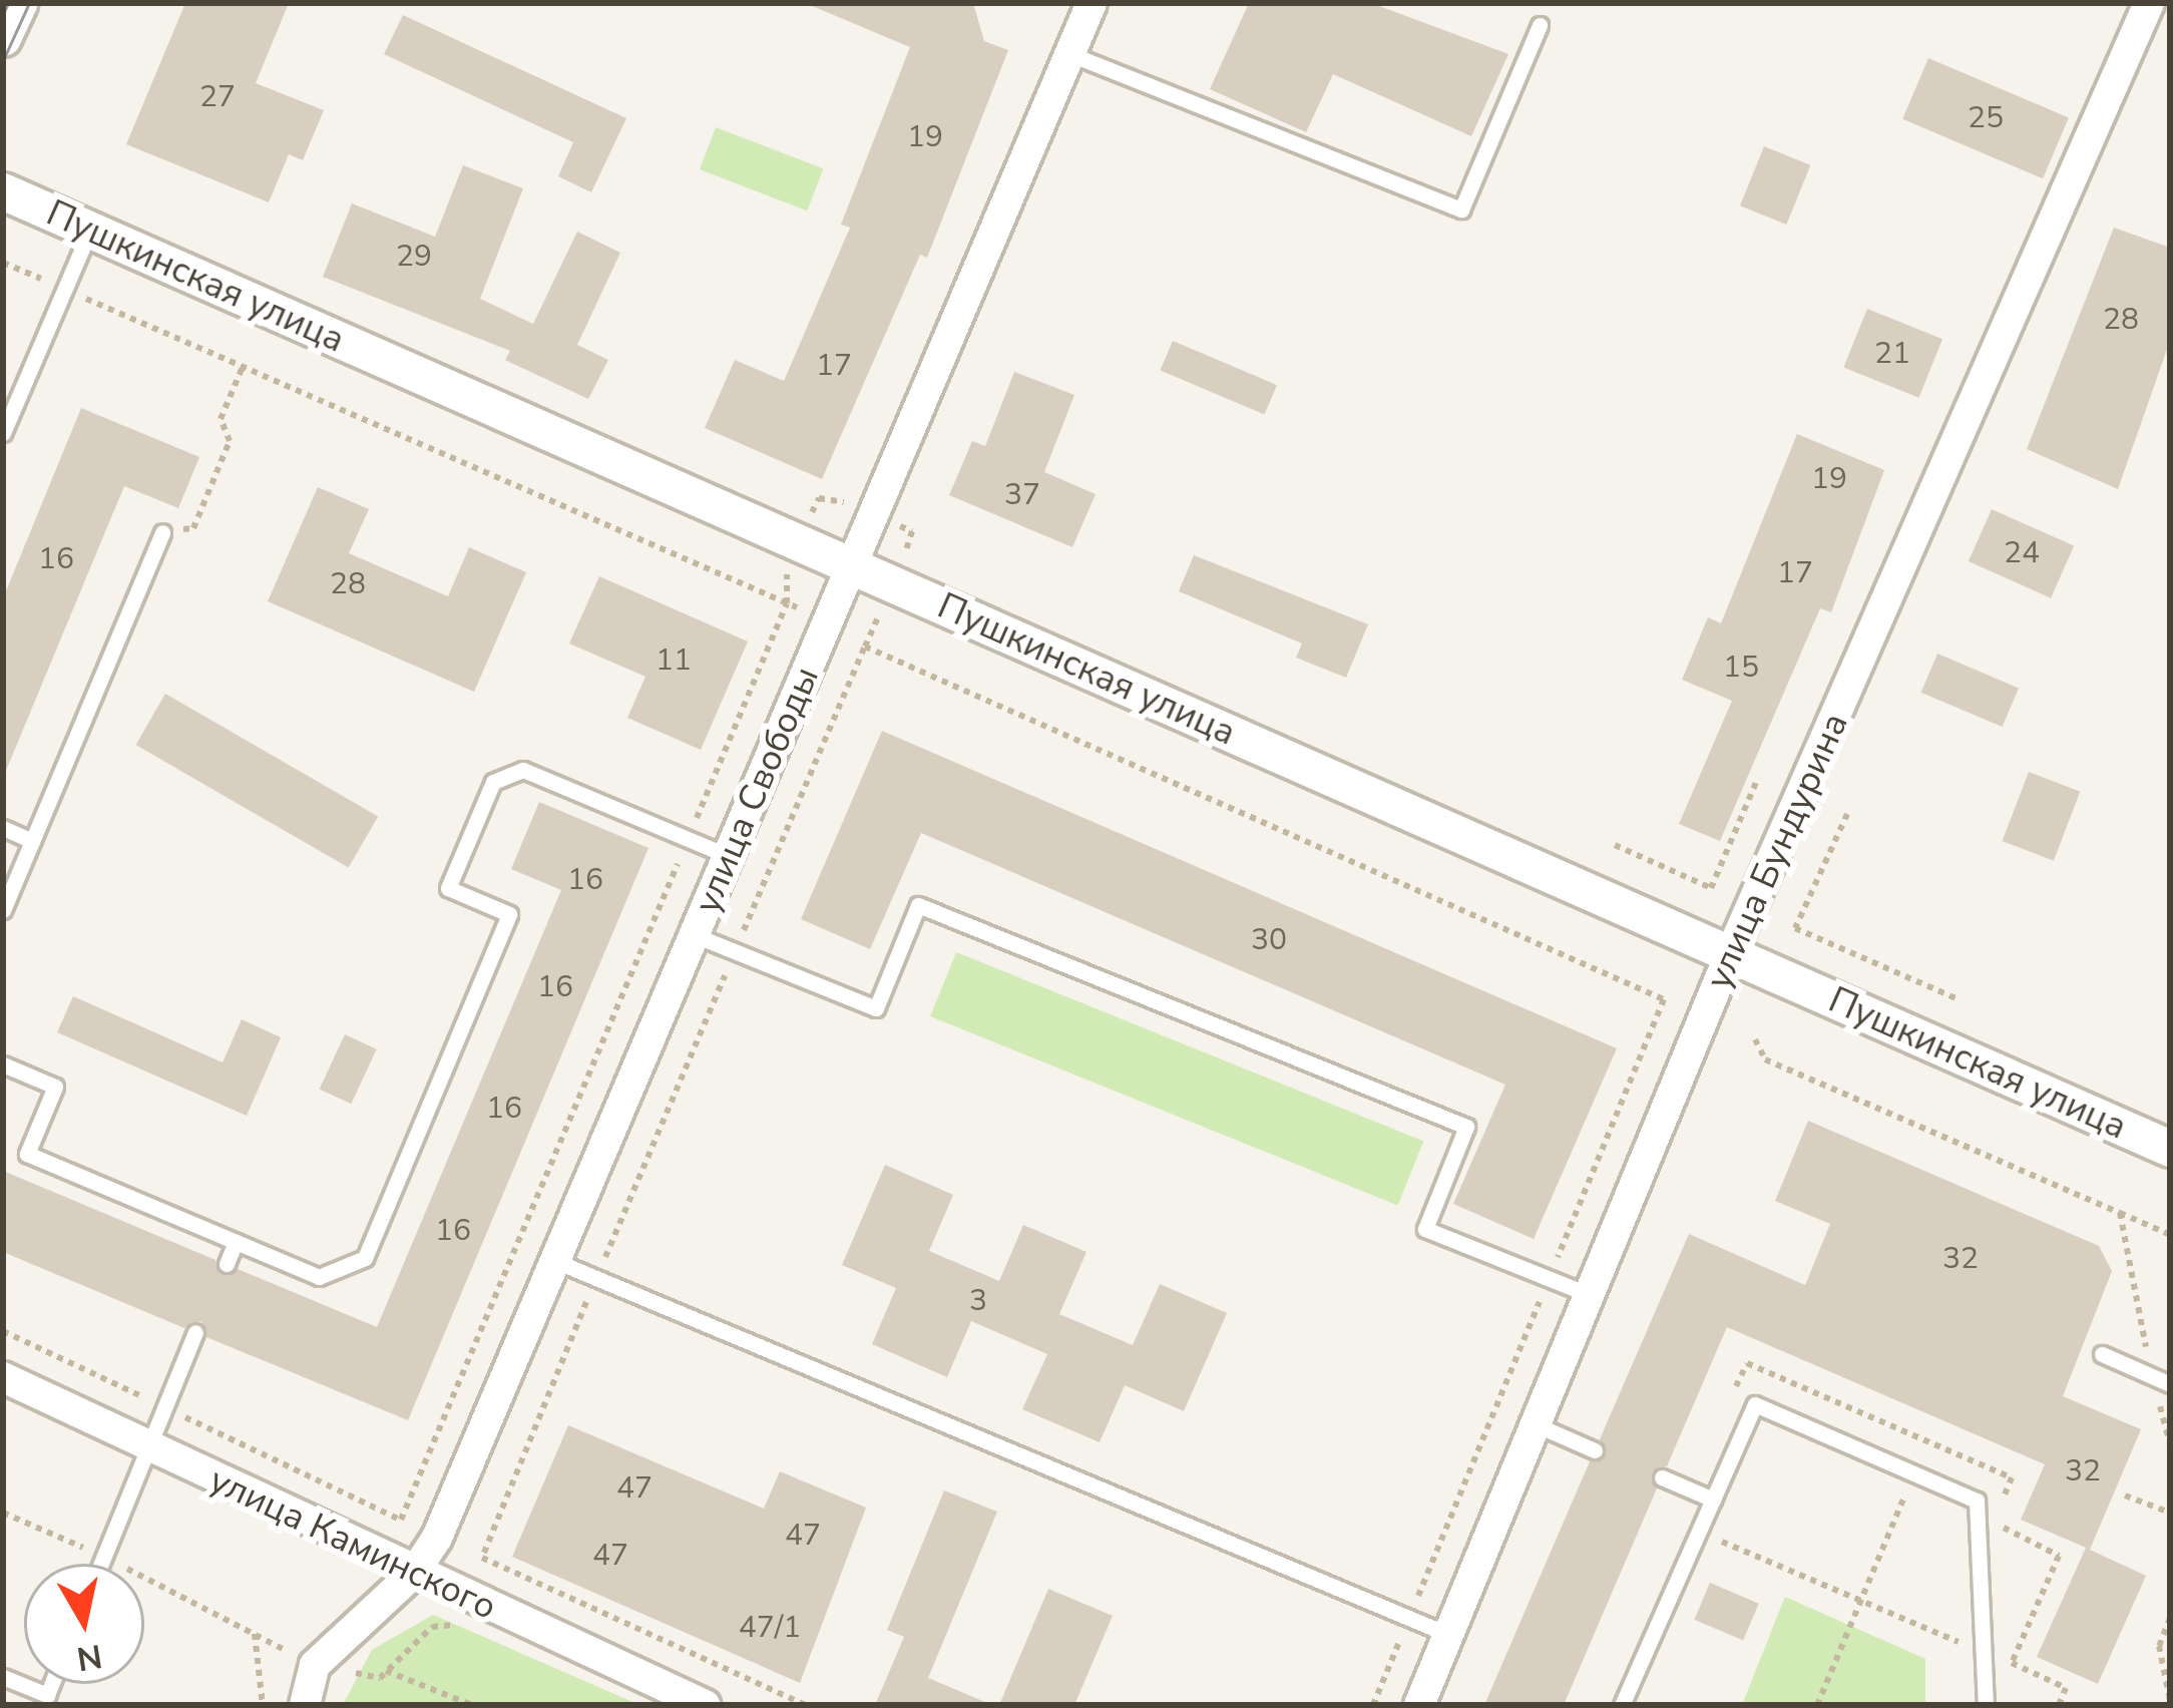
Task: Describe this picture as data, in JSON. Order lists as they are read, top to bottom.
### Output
{
  "streets": {
    "street": [
      "Пушкинская улица",
      "улица Свободы",
      "улица Бундурина",
      "улица Каминского"
    ]
  },
  "crossings": [
    ["Пушкинская улица", "улица Свободы"],
    ["Пушкинская улица", "улица Бундурина"],
    ["улица Свободы", "улица Каминского"]
  ],
  "house_numbers": [
    "27",
    "25",
    "19",
    "29",
    "28",
    "21",
    "17",
    "19",
    "37",
    "24",
    "16",
    "17",
    "28",
    "11",
    "15",
    "16",
    "30",
    "16",
    "16",
    "16",
    "32",
    "3",
    "32",
    "47",
    "47",
    "47",
    "47/1"
  ],
  "north": "bottom"
}
